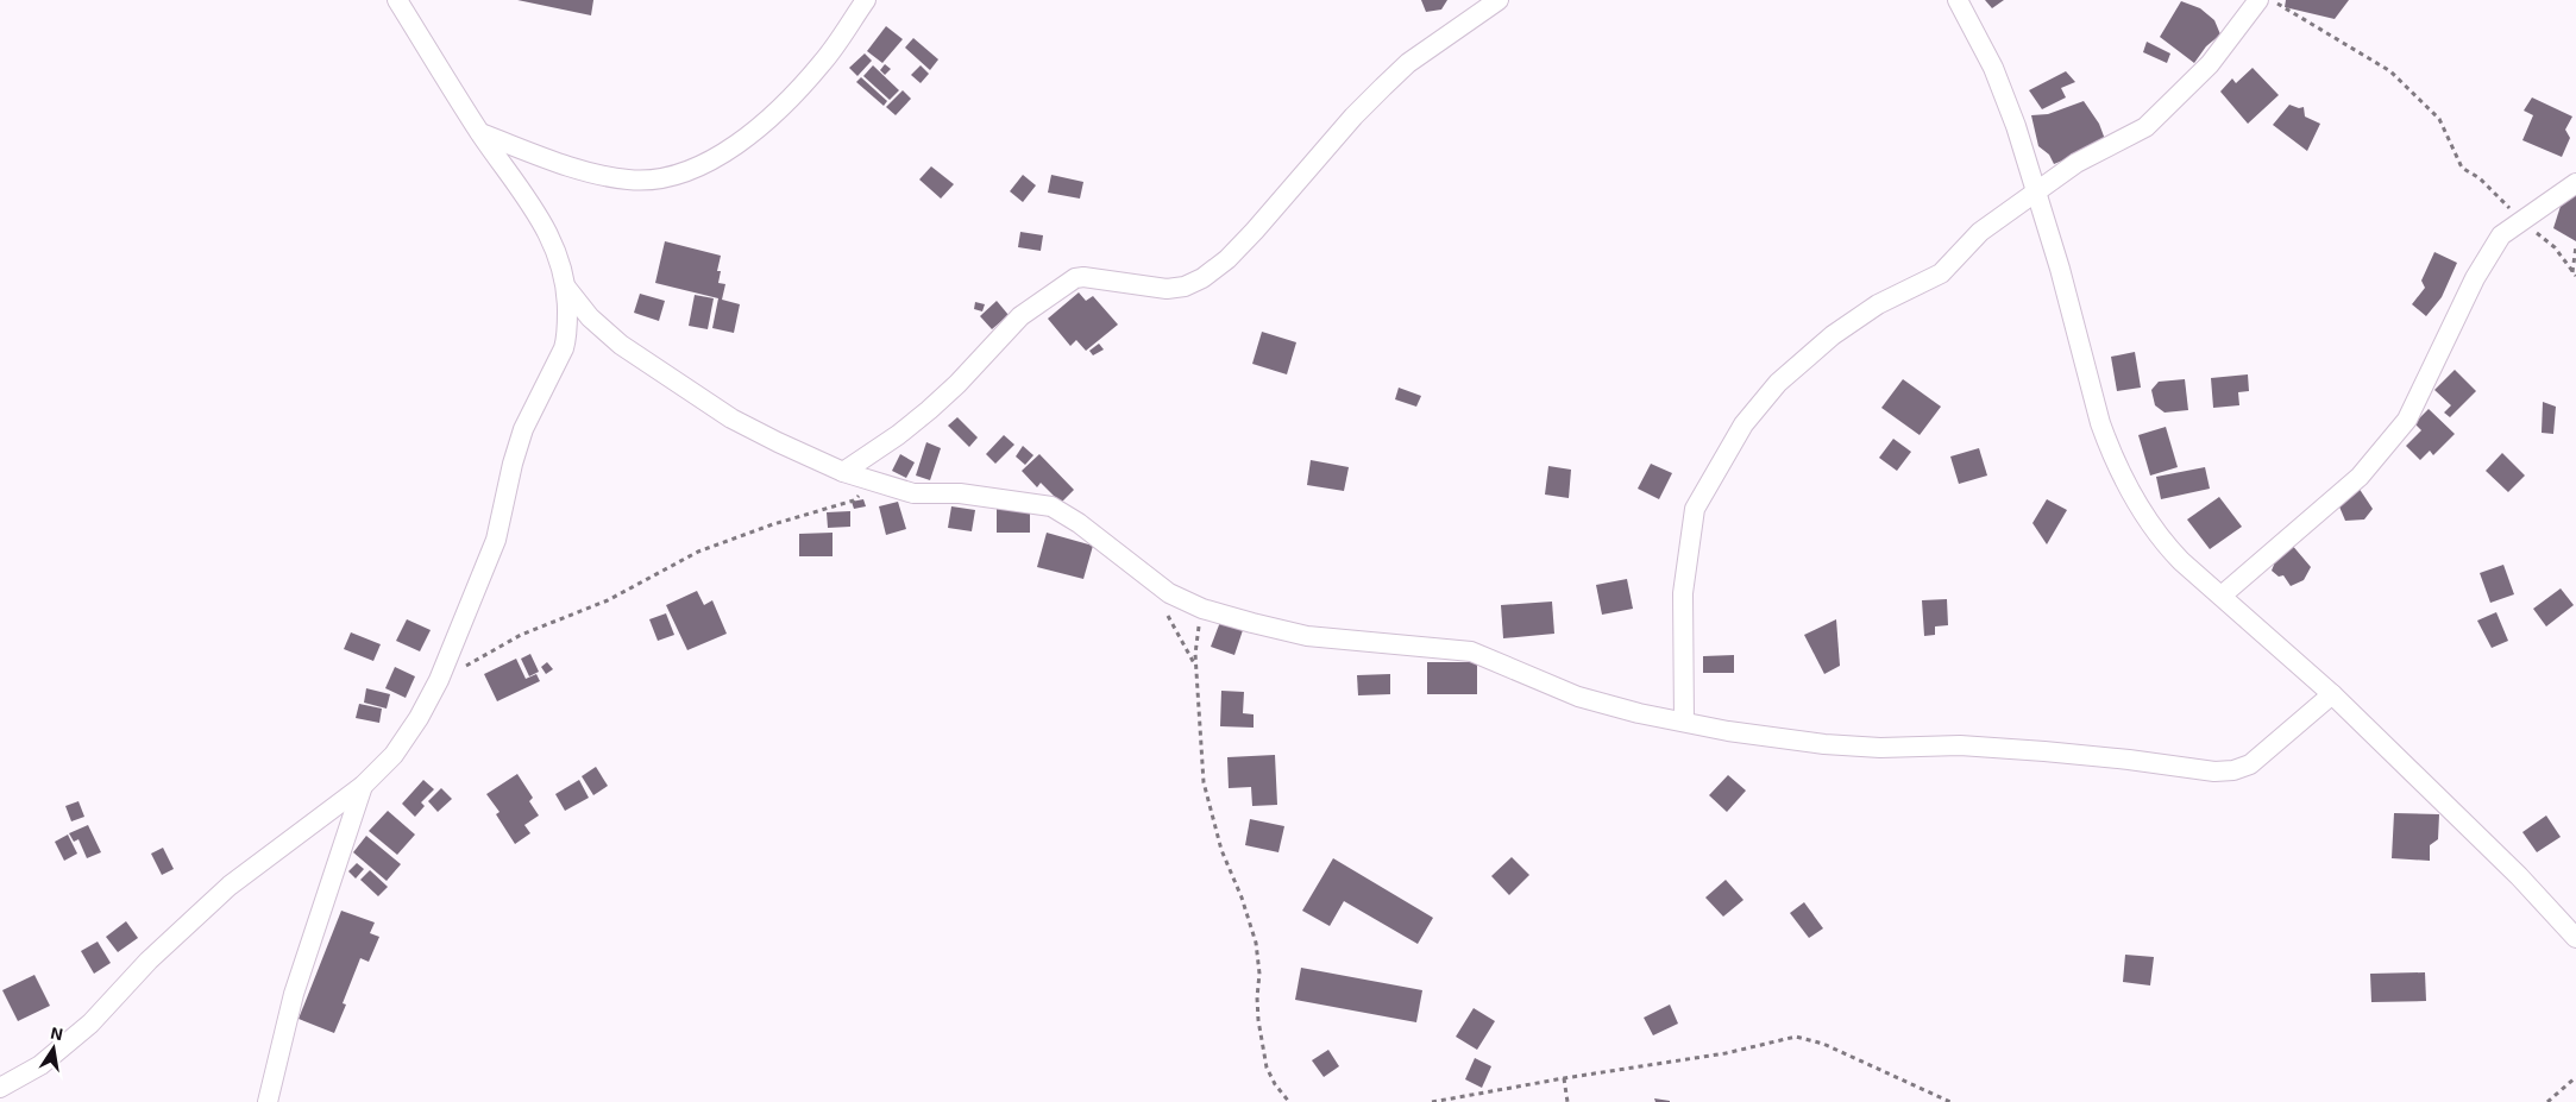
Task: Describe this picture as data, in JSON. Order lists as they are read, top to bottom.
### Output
{
  "north": "top"
}
